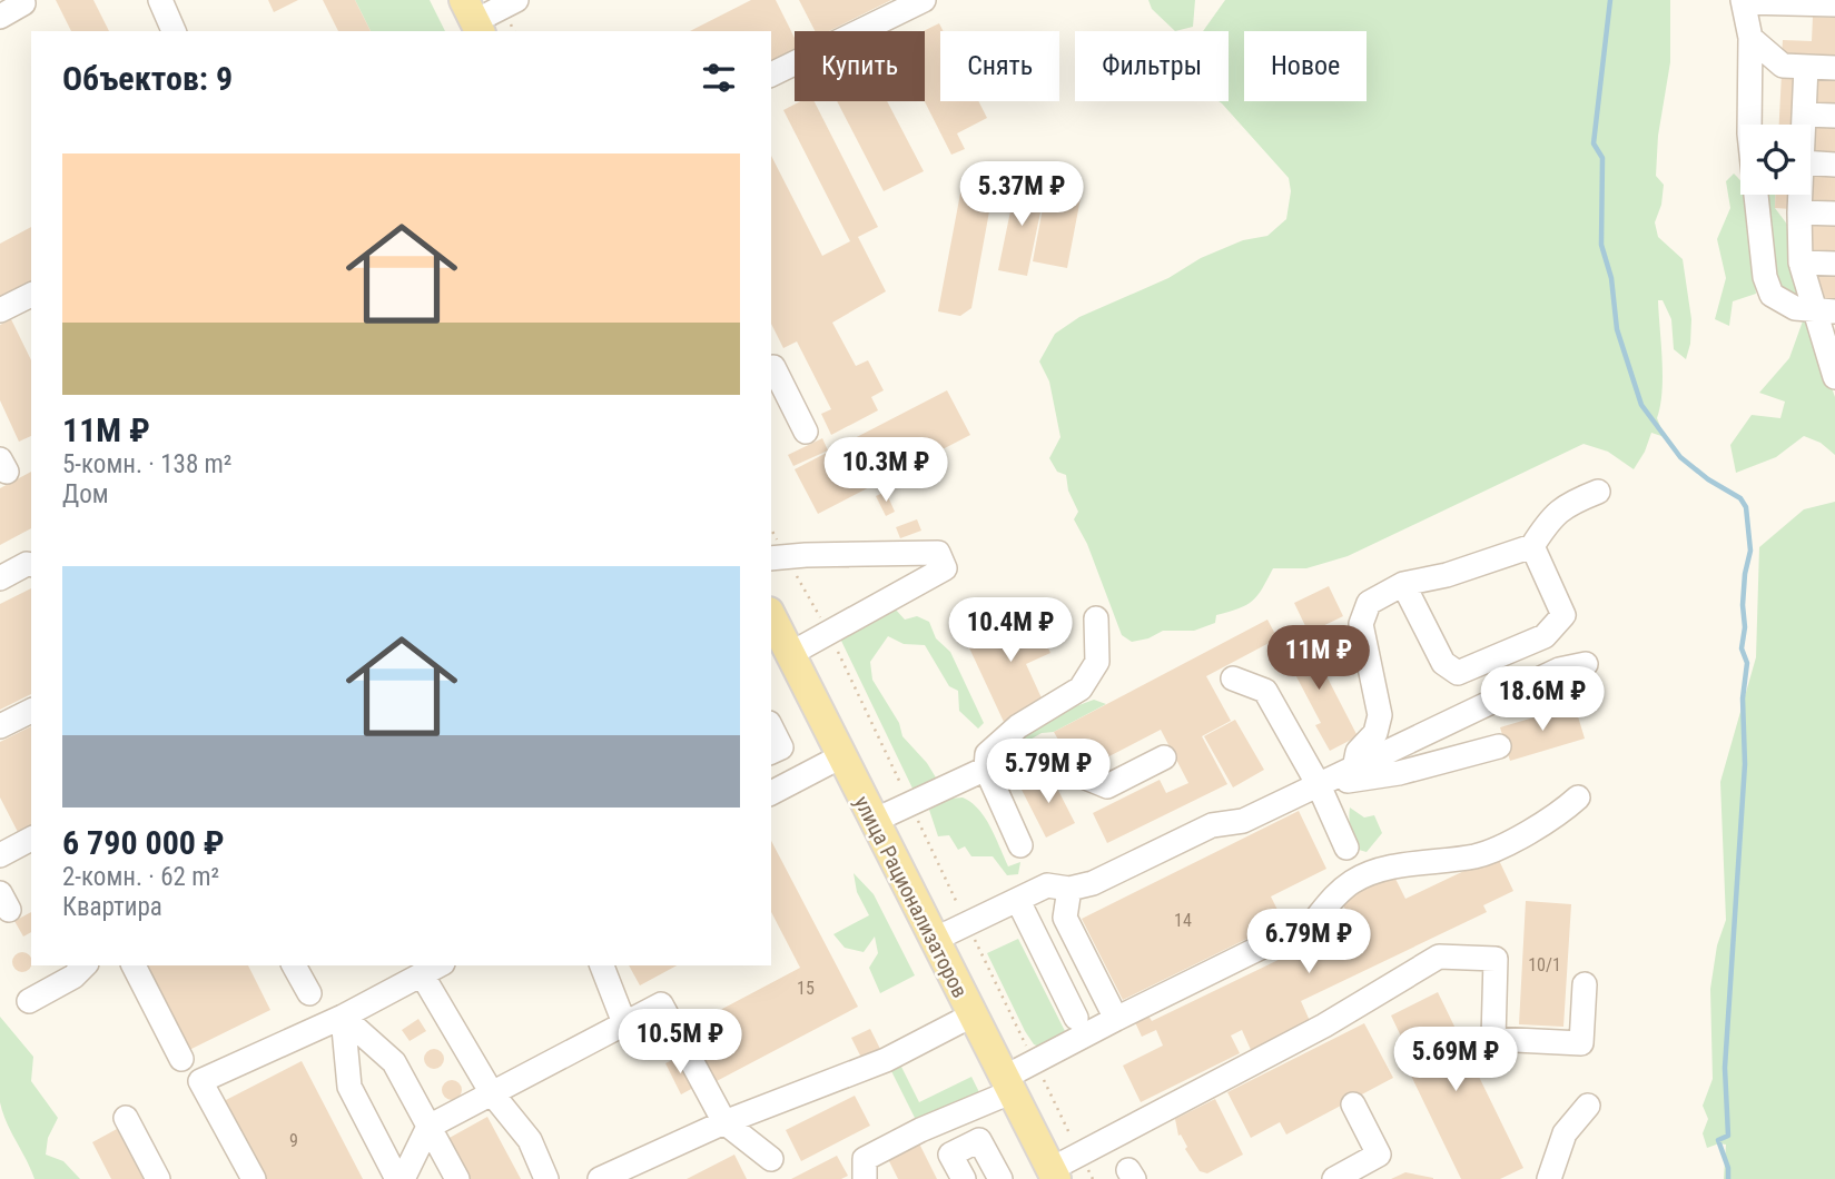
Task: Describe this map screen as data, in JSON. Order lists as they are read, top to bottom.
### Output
{
  "streets": {
    "main road": ["улица Рационализаторов"]
  },
  "house_numbers": [
    "14",
    "10/1",
    "15",
    "9"
  ],
  "page": {
    "chip": [
      "Купить",
      "Снять",
      "Фильтры",
      "Новое"
    ],
    "heading": "Объектов: 9",
    "list": [
      {
        "name": "11M ₽",
        "note": "5-комн. · 138 m² · Дом"
      },
      {
        "name": "6 790 000 ₽",
        "note": "2-комн. · 62 m² · Квартира"
      }
    ],
    "price": [
      "5.37M ₽",
      "10.3M ₽",
      "10.4M ₽",
      "11M ₽",
      "18.6M ₽",
      "5.79M ₽",
      "6.79M ₽",
      "10.5M ₽",
      "5.69M ₽"
    ]
  }
}
